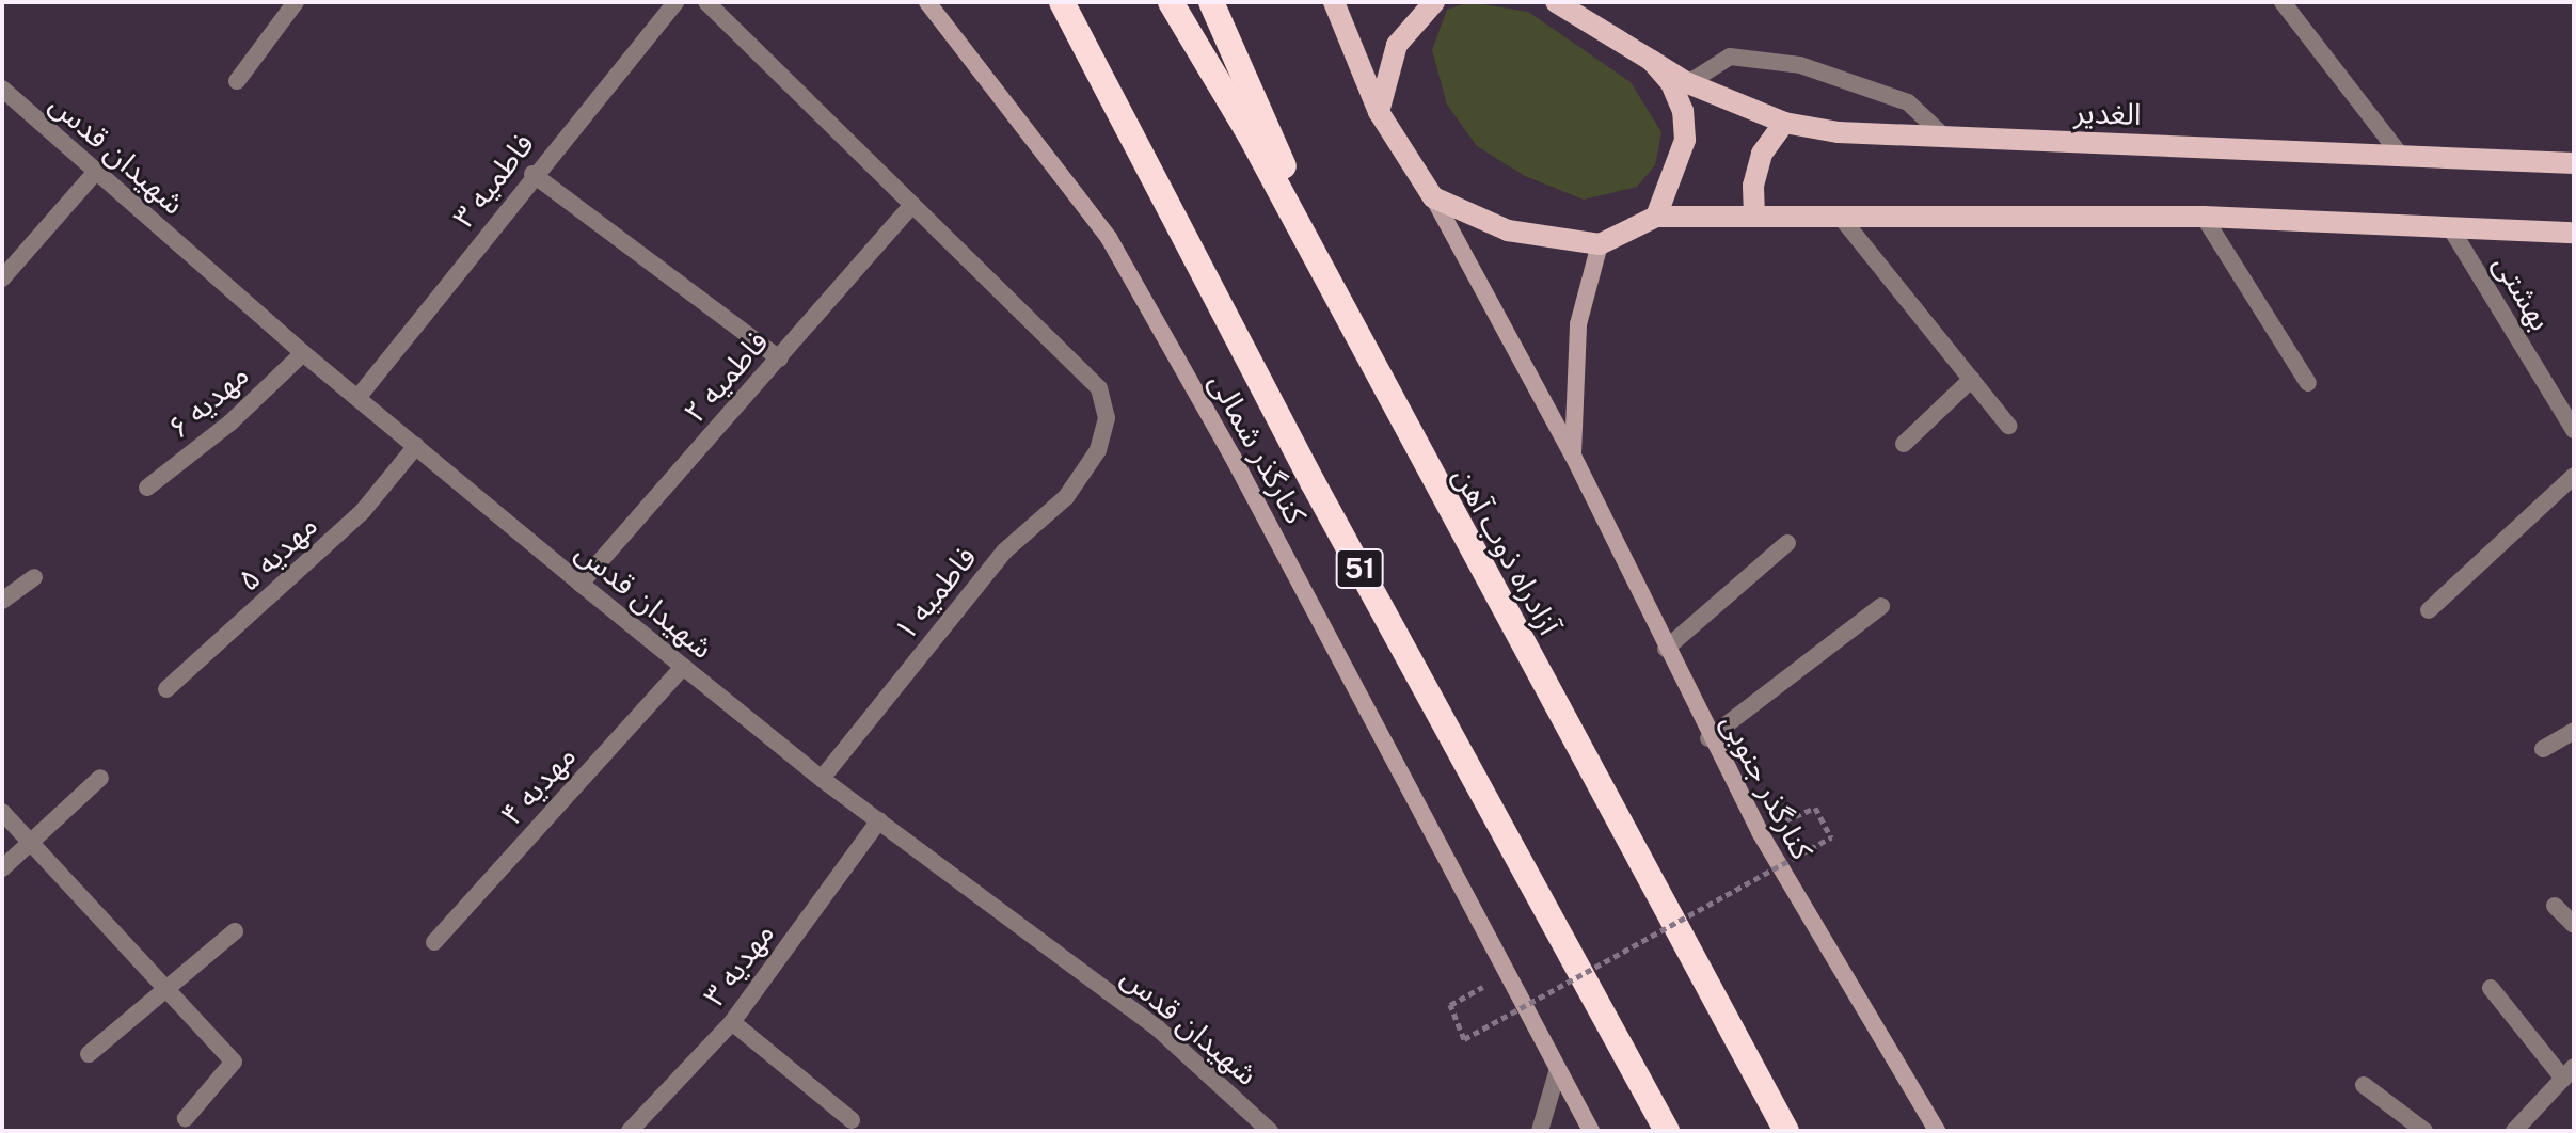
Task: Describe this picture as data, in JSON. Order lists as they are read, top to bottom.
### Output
{
  "streets": {
    "highway": ["آزادراه ذوب آهن", "51"],
    "main road": ["الغدیر", "کنارگذر شمالی", "کنارگذر جنوبی"],
    "street": [
      "شهیدان قدس",
      "فاطمیه ۳",
      "بهشتی",
      "فاطمیه ۲",
      "مهدیه ۶",
      "مهدیه ۵",
      "فاطمیه ۱",
      "مهدیه ۴",
      "مهدیه ۳"
    ]
  },
  "crossings": [
    ["شهیدان قدس", "فاطمیه ۳"],
    ["شهیدان قدس", "فاطمیه ۲"],
    ["شهیدان قدس", "مهدیه ۶"],
    ["شهیدان قدس", "مهدیه ۵"],
    ["شهیدان قدس", "فاطمیه ۱"],
    ["شهیدان قدس", "مهدیه ۴"],
    ["شهیدان قدس", "مهدیه ۳"],
    ["فاطمیه ۲", "فاطمیه ۱"]
  ]
}
